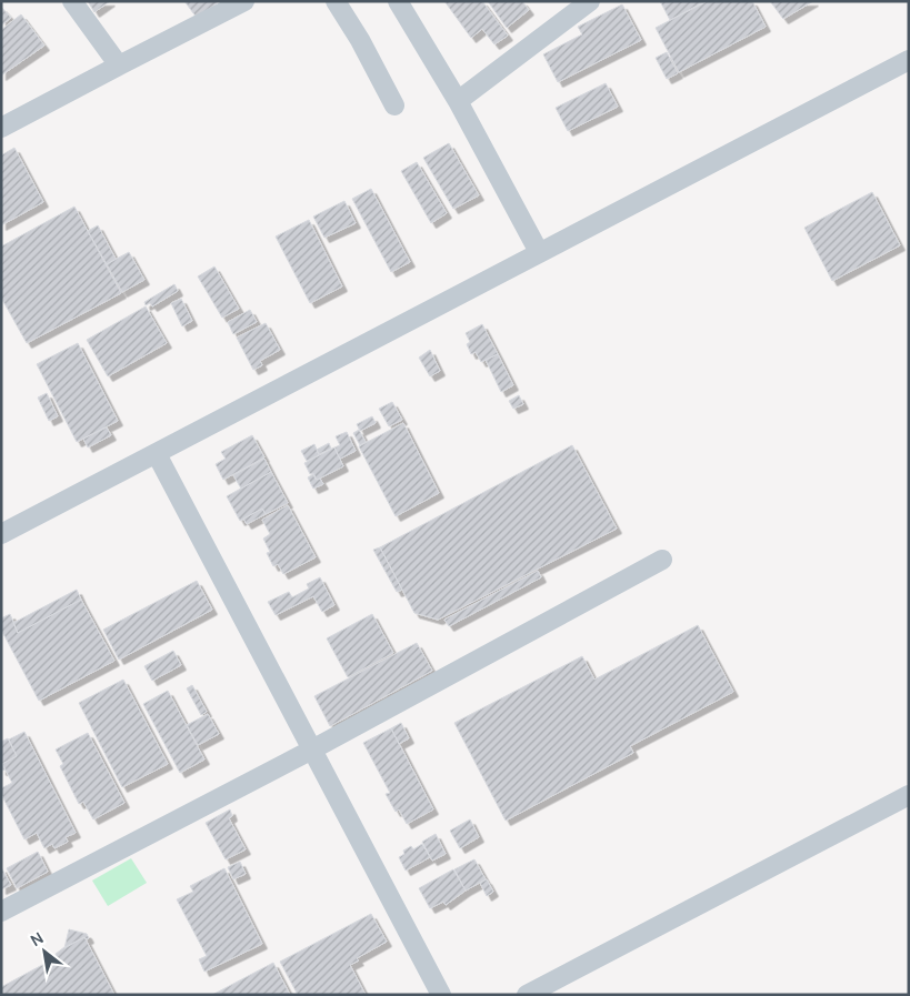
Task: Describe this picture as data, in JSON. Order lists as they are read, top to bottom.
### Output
{
  "north": "top left"
}
